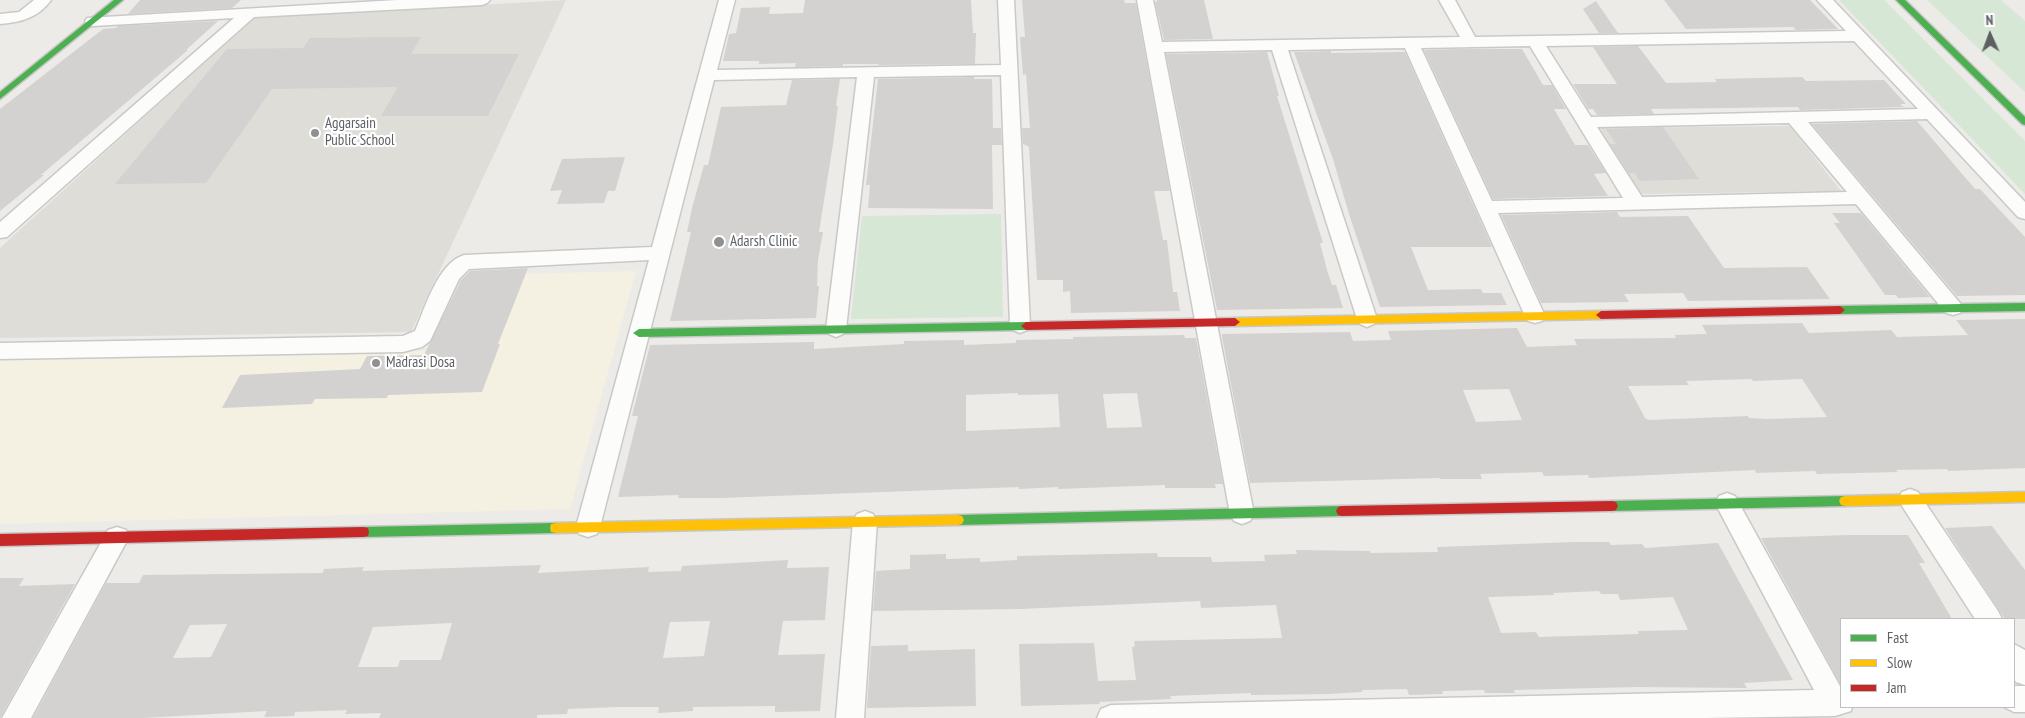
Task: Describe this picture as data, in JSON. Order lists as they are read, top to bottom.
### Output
{
  "places": ["Aggarsain Public School", "Adarsh Clinic", "Madrasi Dosa"],
  "legend": ["Fast", "Slow", "Jam"],
  "north": "top"
}
